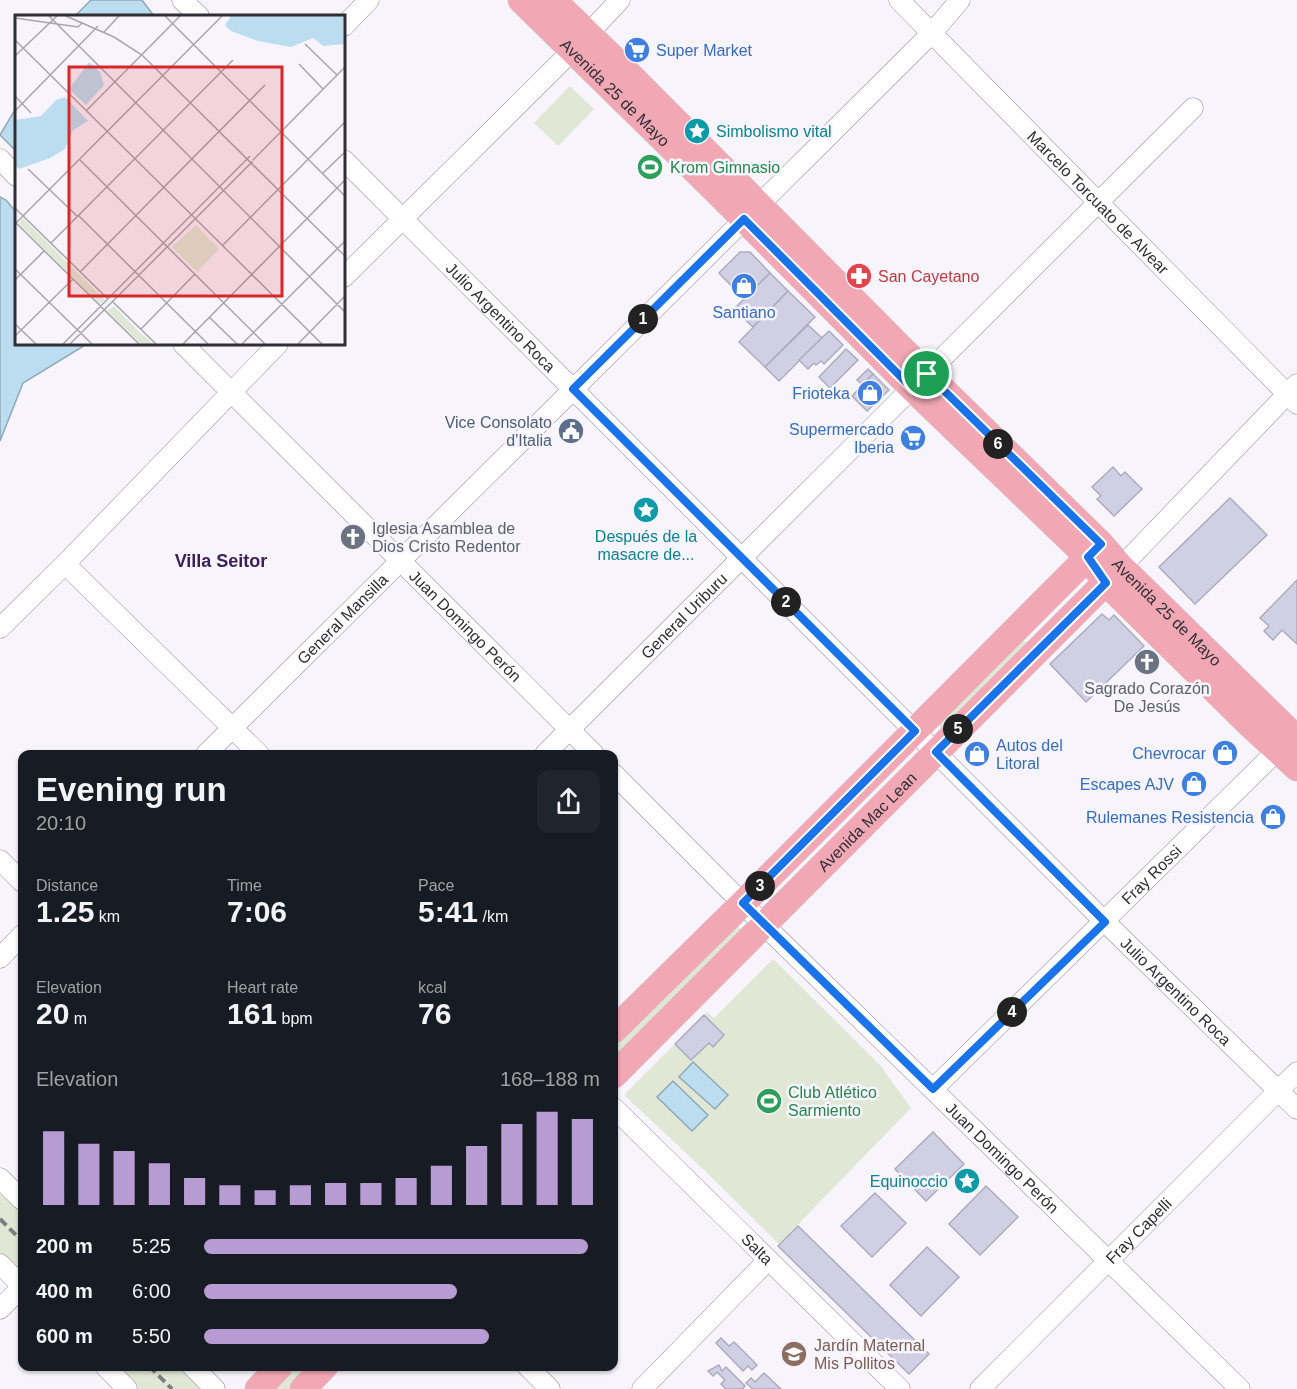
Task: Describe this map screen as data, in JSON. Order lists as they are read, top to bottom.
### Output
{
  "streets": {
    "main road": ["Avenida 25 de Mayo", "Avenida Mac Lean"],
    "street": [
      "Marcelo Torcuato de Alvear",
      "Julio Argentino Roca",
      "General Uriburu",
      "General Mansilla",
      "Juan Domingo Perón",
      "Fray Rossi",
      "Fray Capelli",
      "Salta"
    ]
  },
  "crossings": [
    ["Avenida 25 de Mayo", "General Uriburu"],
    ["Avenida 25 de Mayo", "General Mansilla"],
    ["Avenida 25 de Mayo", "Avenida Mac Lean"],
    ["Avenida 25 de Mayo", "Fray Rossi"],
    ["Marcelo Torcuato de Alvear", "General Uriburu"],
    ["Marcelo Torcuato de Alvear", "General Mansilla"],
    ["Julio Argentino Roca", "General Uriburu"],
    ["Julio Argentino Roca", "General Mansilla"],
    ["Julio Argentino Roca", "Avenida Mac Lean"],
    ["Julio Argentino Roca", "Fray Rossi"],
    ["Julio Argentino Roca", "Fray Capelli"],
    ["General Uriburu", "Juan Domingo Perón"],
    ["General Mansilla", "Juan Domingo Perón"],
    ["Juan Domingo Perón", "Avenida Mac Lean"],
    ["Juan Domingo Perón", "Fray Rossi"],
    ["Juan Domingo Perón", "Fray Capelli"]
  ],
  "districts": ["Villa Seitor"],
  "places": {
    "supermarket": ["Super Market", "Supermercado Iberia"],
    "place": ["Simbolismo vital", "Después de la masacre de...", "Equinoccio"],
    "sports": ["Krom Gimnasio", "Club Atlético Sarmiento"],
    "pharmacy": ["San Cayetano"],
    "shop": [
      "Santiano",
      "Frioteka",
      "Chevrocar",
      "Autos del Litoral",
      "Escapes AJV",
      "Rulemanes Resistencia"
    ],
    "public building": ["Vice Consolato d'Italia"],
    "church": ["Iglesia Asamblea de Dios Cristo Redentor", "Sagrado Corazón De Jesús"],
    "school or university": ["Jardín Maternal Mis Pollitos"]
  },
  "page": {
    "pins": [
      "1",
      "6",
      "2",
      "5",
      "3",
      "4"
    ],
    "heading": ["Evening run", "20:10"],
    "stats": [
      ["Distance", "1.25 km"],
      ["Time", "7:06"],
      ["Pace", "5:41 /km"],
      ["Elevation", "20 m"],
      ["Heart rate", "161 bpm"],
      ["kcal", "76"]
    ],
    "chart": ["Elevation", "168–188 m"],
    "list": [
      {
        "name": "200 m",
        "note": "5:25"
      },
      {
        "name": "400 m",
        "note": "6:00"
      },
      {
        "name": "600 m",
        "note": "5:50"
      }
    ]
  }
}
